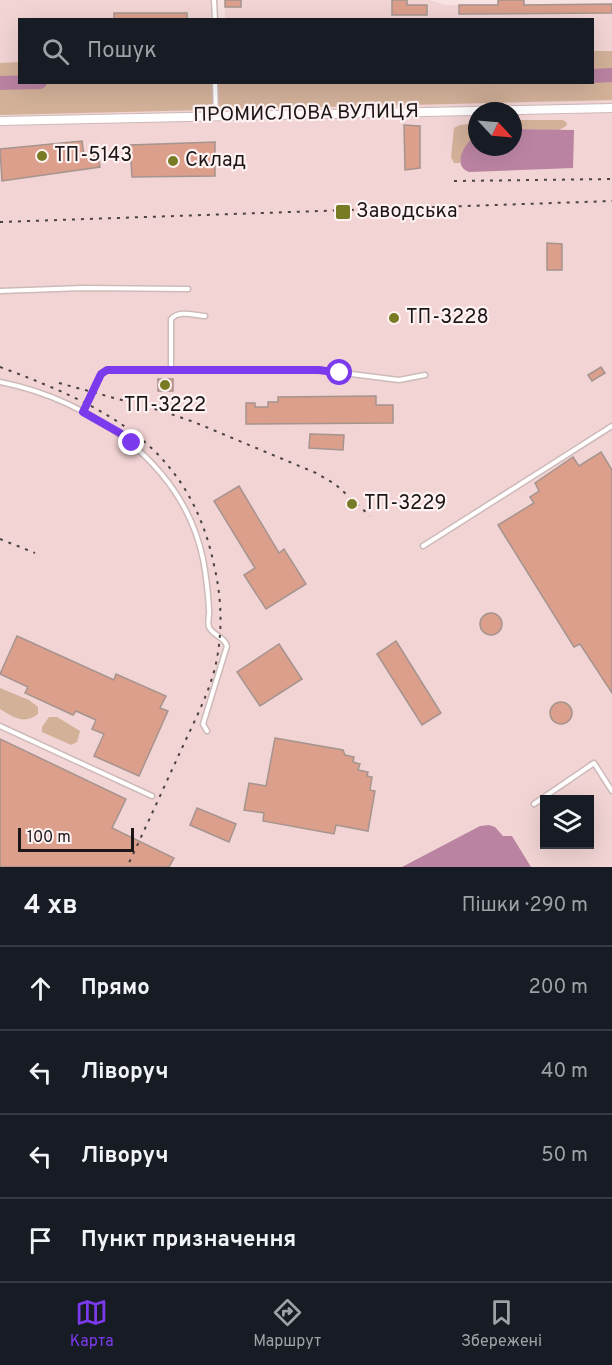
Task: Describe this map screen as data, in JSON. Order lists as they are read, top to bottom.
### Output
{
  "streets": {
    "street": ["ПРОМИСЛОВА ВУЛИЦЯ"]
  },
  "places": {
    "other": [
      "ТП-5143",
      "Склад",
      "ТП-3228",
      "ТП-3222",
      "ТП-3229"
    ],
    "transit": ["Заводська"]
  },
  "scale_bar": "100 m",
  "north": "bottom right",
  "page": {
    "search": "Пошук",
    "scale": "100 m",
    "heading": ["4 хв", "Пішки · 290 m"],
    "list": [
      ["Прямо", "200 m"],
      ["Ліворуч", "40 m"],
      ["Ліворуч", "50 m"],
      "Пункт призначення"
    ],
    "nav": ["Карта", "Маршрут", "Збережені"]
  }
}
